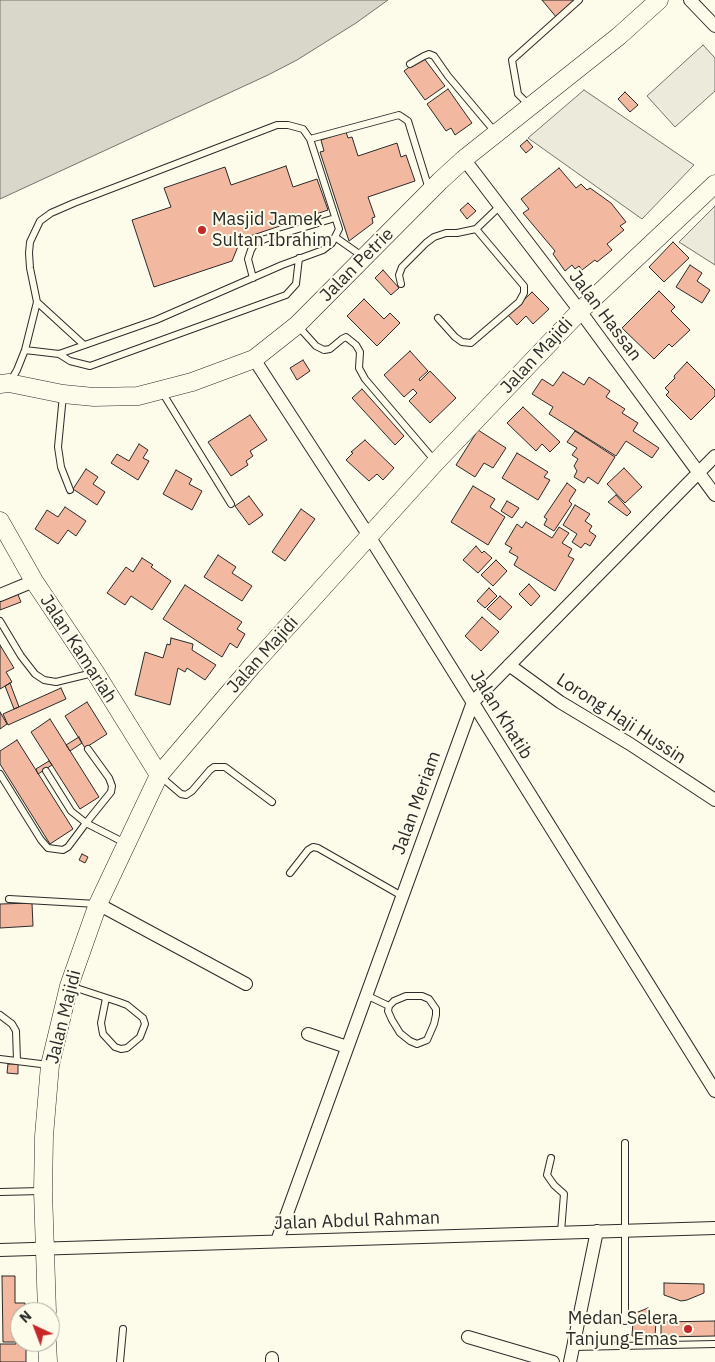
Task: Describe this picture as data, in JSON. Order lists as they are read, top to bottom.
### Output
{
  "streets": {
    "street": [
      "Jalan Petrie",
      "Jalan Hassan",
      "Jalan Majidi",
      "Jalan Kamariah",
      "Jalan Khatib",
      "Lorong Haji Hussin",
      "Jalan Meriam",
      "Jalan Abdul Rahman"
    ]
  },
  "crossings": [
    ["Jalan Petrie", "Jalan Hassan"],
    ["Jalan Petrie", "Jalan Khatib"],
    ["Jalan Hassan", "Jalan Majidi"],
    ["Jalan Hassan", "Jalan Meriam"],
    ["Jalan Majidi", "Jalan Kamariah"],
    ["Jalan Majidi", "Jalan Khatib"],
    ["Jalan Majidi", "Jalan Abdul Rahman"],
    ["Jalan Khatib", "Jalan Meriam"],
    ["Lorong Haji Hussin", "Jalan Meriam"],
    ["Jalan Meriam", "Jalan Abdul Rahman"]
  ],
  "places": ["Masjid Jamek Sultan Ibrahim", "Medan Selera Tanjung Emas"],
  "north": "top left"
}
